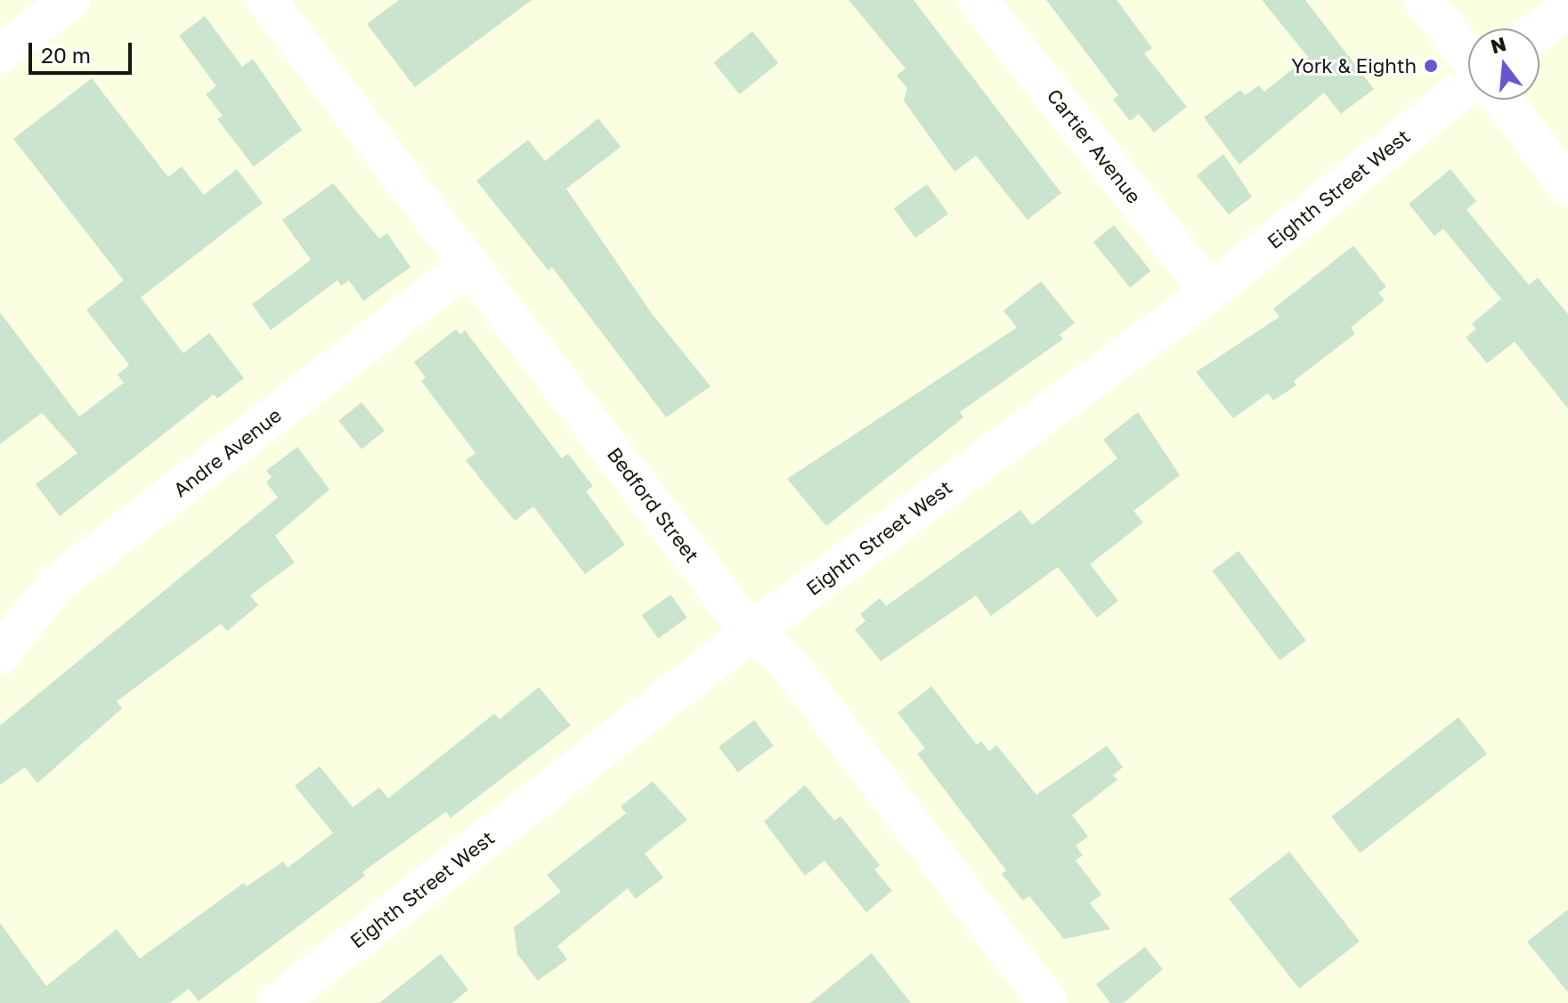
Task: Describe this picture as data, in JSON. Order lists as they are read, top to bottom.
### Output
{
  "streets": {
    "street": [
      "Cartier Avenue",
      "Eighth Street West",
      "Andre Avenue",
      "Bedford Street"
    ]
  },
  "crossings": [
    ["Cartier Avenue", "Eighth Street West"],
    ["Eighth Street West", "Bedford Street"],
    ["Andre Avenue", "Bedford Street"]
  ],
  "places": ["York & Eighth"],
  "scale_bar": "20 m",
  "north": "top"
}
